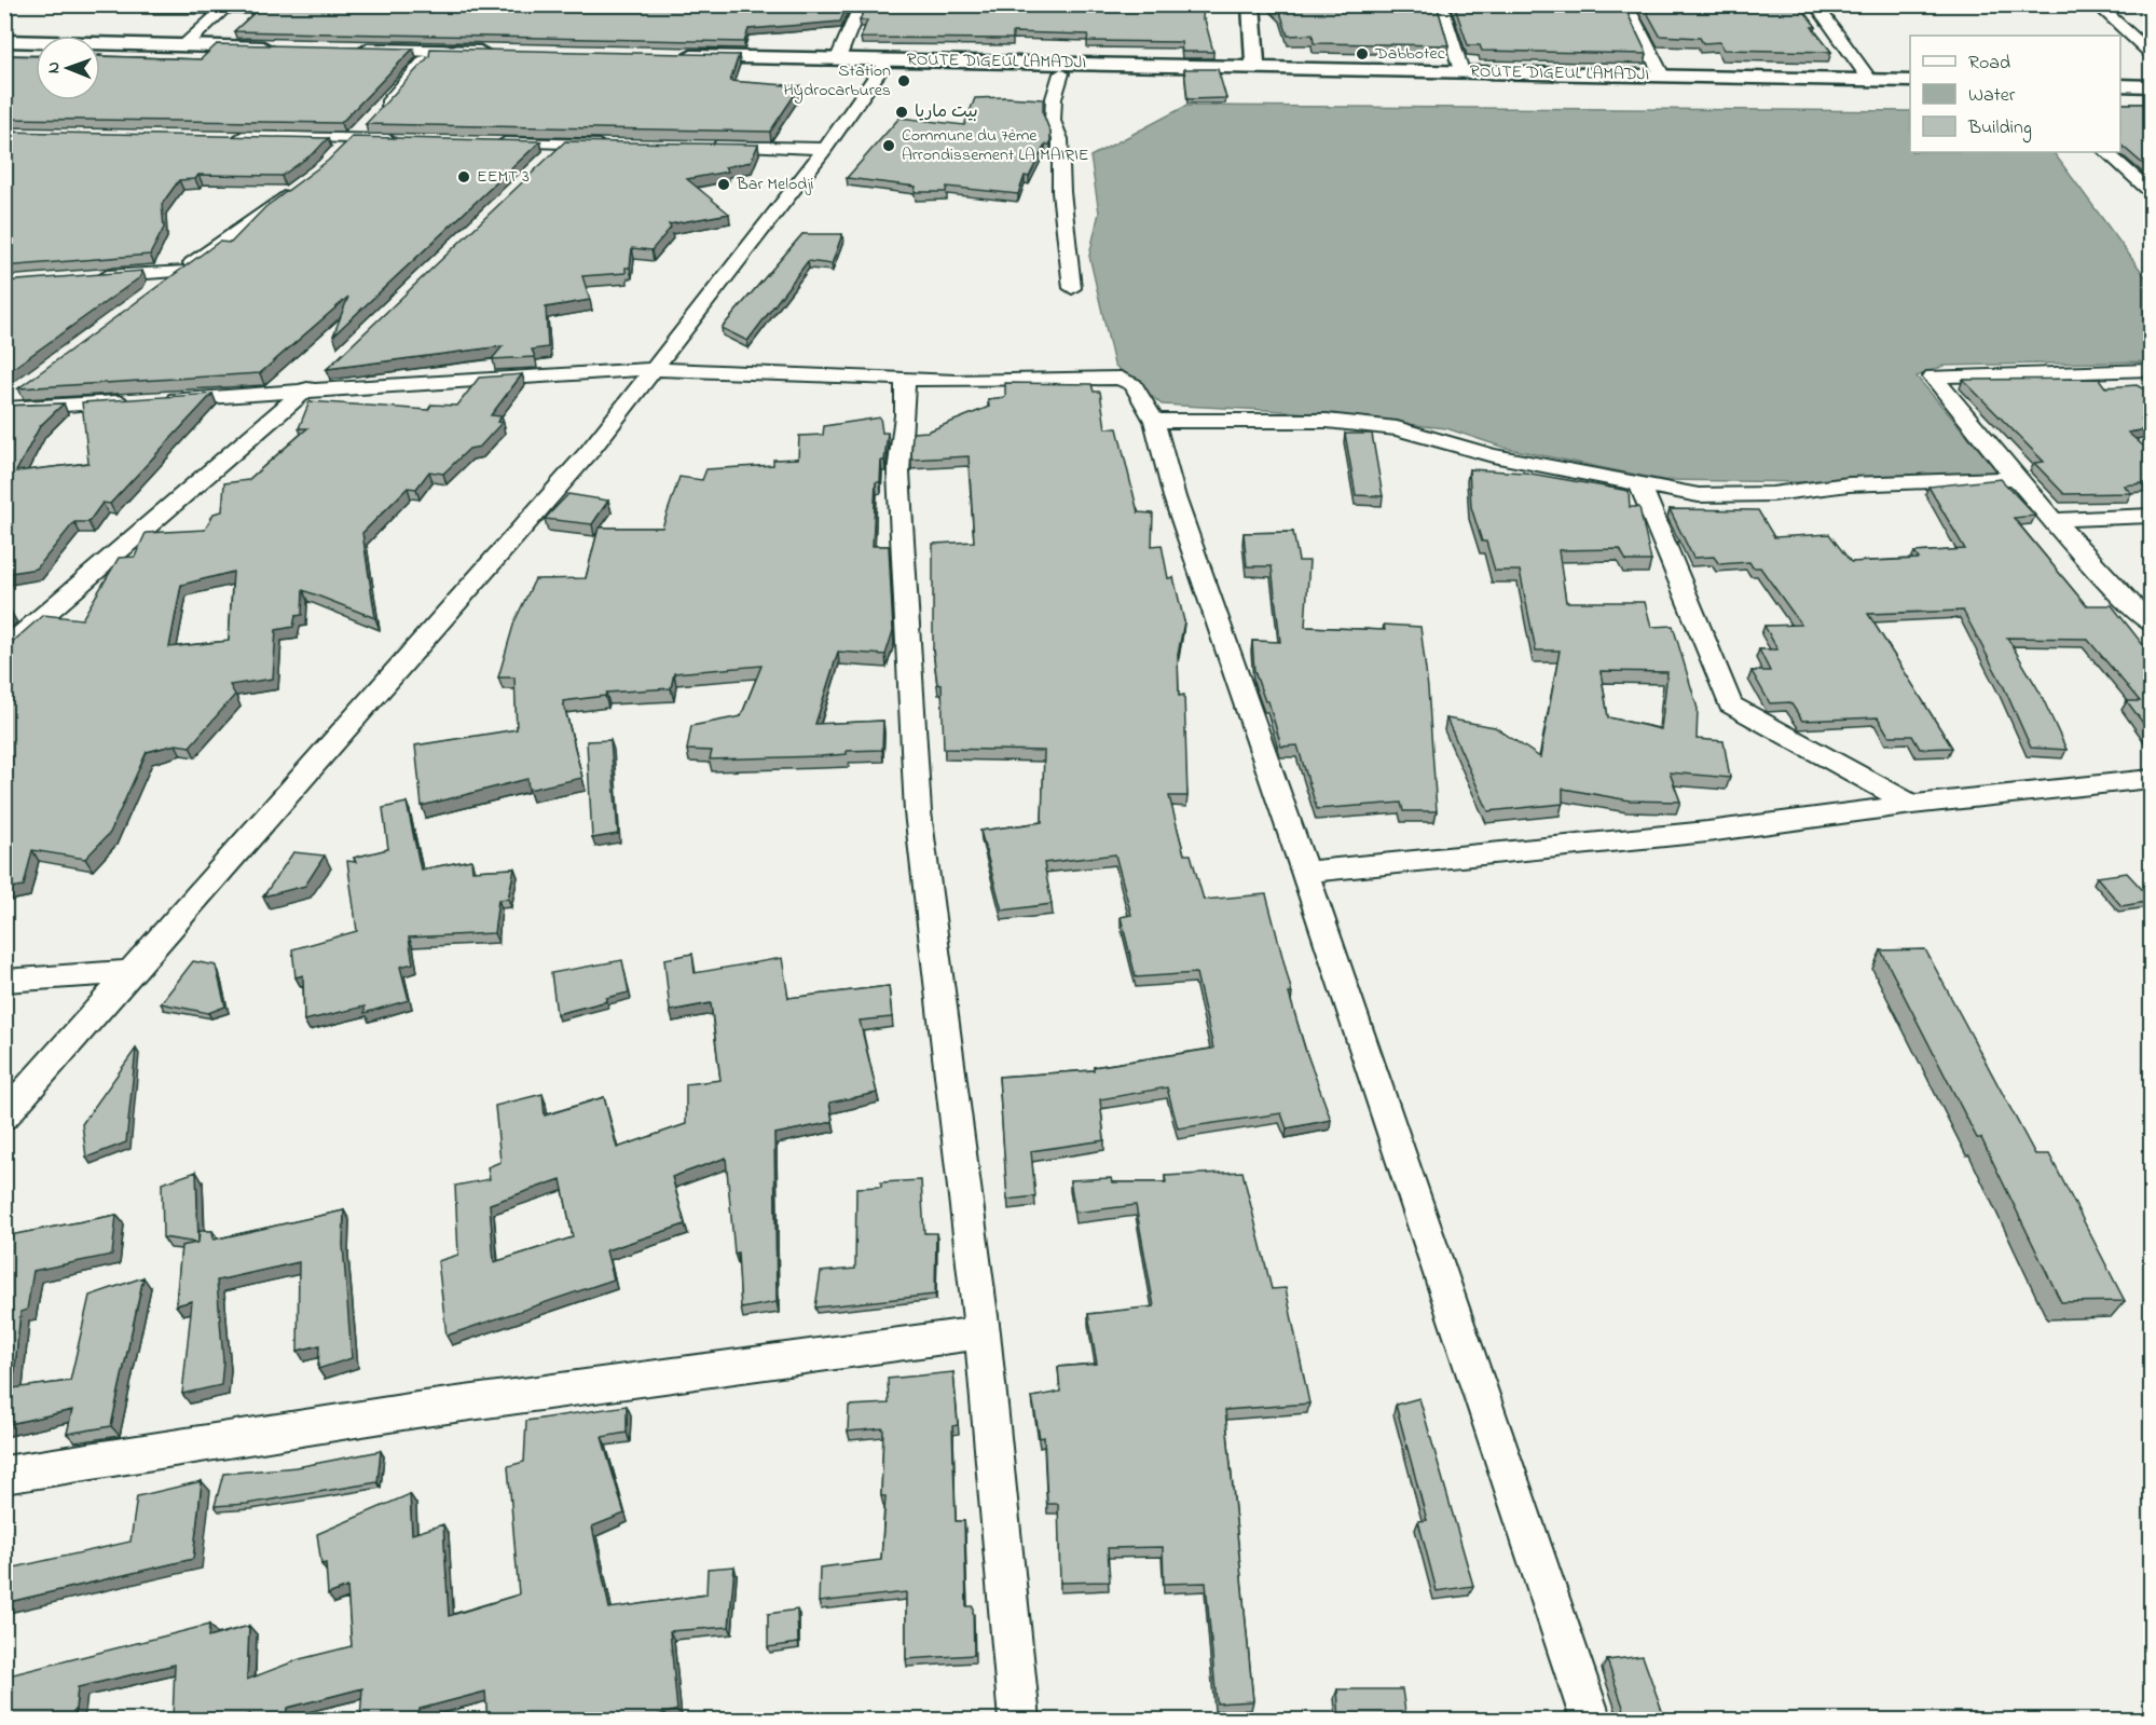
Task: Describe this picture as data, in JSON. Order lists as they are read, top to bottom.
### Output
{
  "streets": {
    "main road": ["ROUTE DIGEUL LAMADJI"]
  },
  "places": [
    "Dabbotec",
    "Station Hydrocarbures",
    "بيت ماريا",
    "Commune du 7ème Arrondissement LA MAIRIE",
    "EEMT 3",
    "Bar Melodji"
  ],
  "legend": ["Road", "Water", "Building"],
  "north": "left"
}
